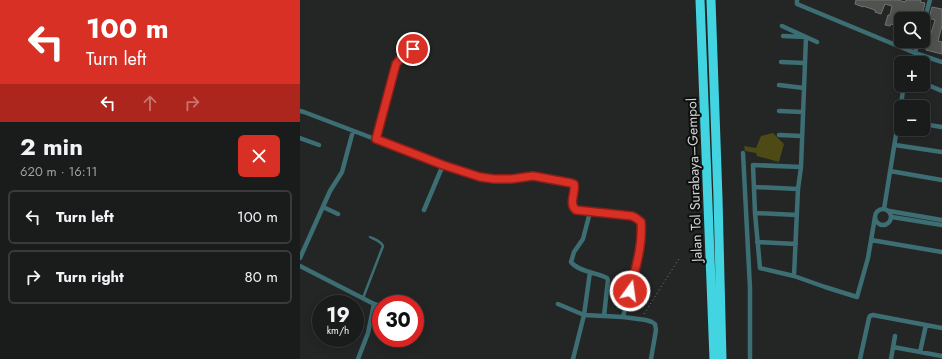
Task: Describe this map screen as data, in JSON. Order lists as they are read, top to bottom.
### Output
{
  "streets": {
    "highway": ["Jalan Tol Surabaya–Gempol"]
  },
  "page": {
    "turn": ["100 m", "Turn left"],
    "map_buttons": ["+", "−"],
    "heading": ["2 min", "620 m · 16:11"],
    "list": [
      {
        "name": "Turn left",
        "value": "100 m"
      },
      {
        "name": "Turn right",
        "value": "80 m"
      }
    ],
    "speed": "19 km/h",
    "limit": "30"
  }
}
